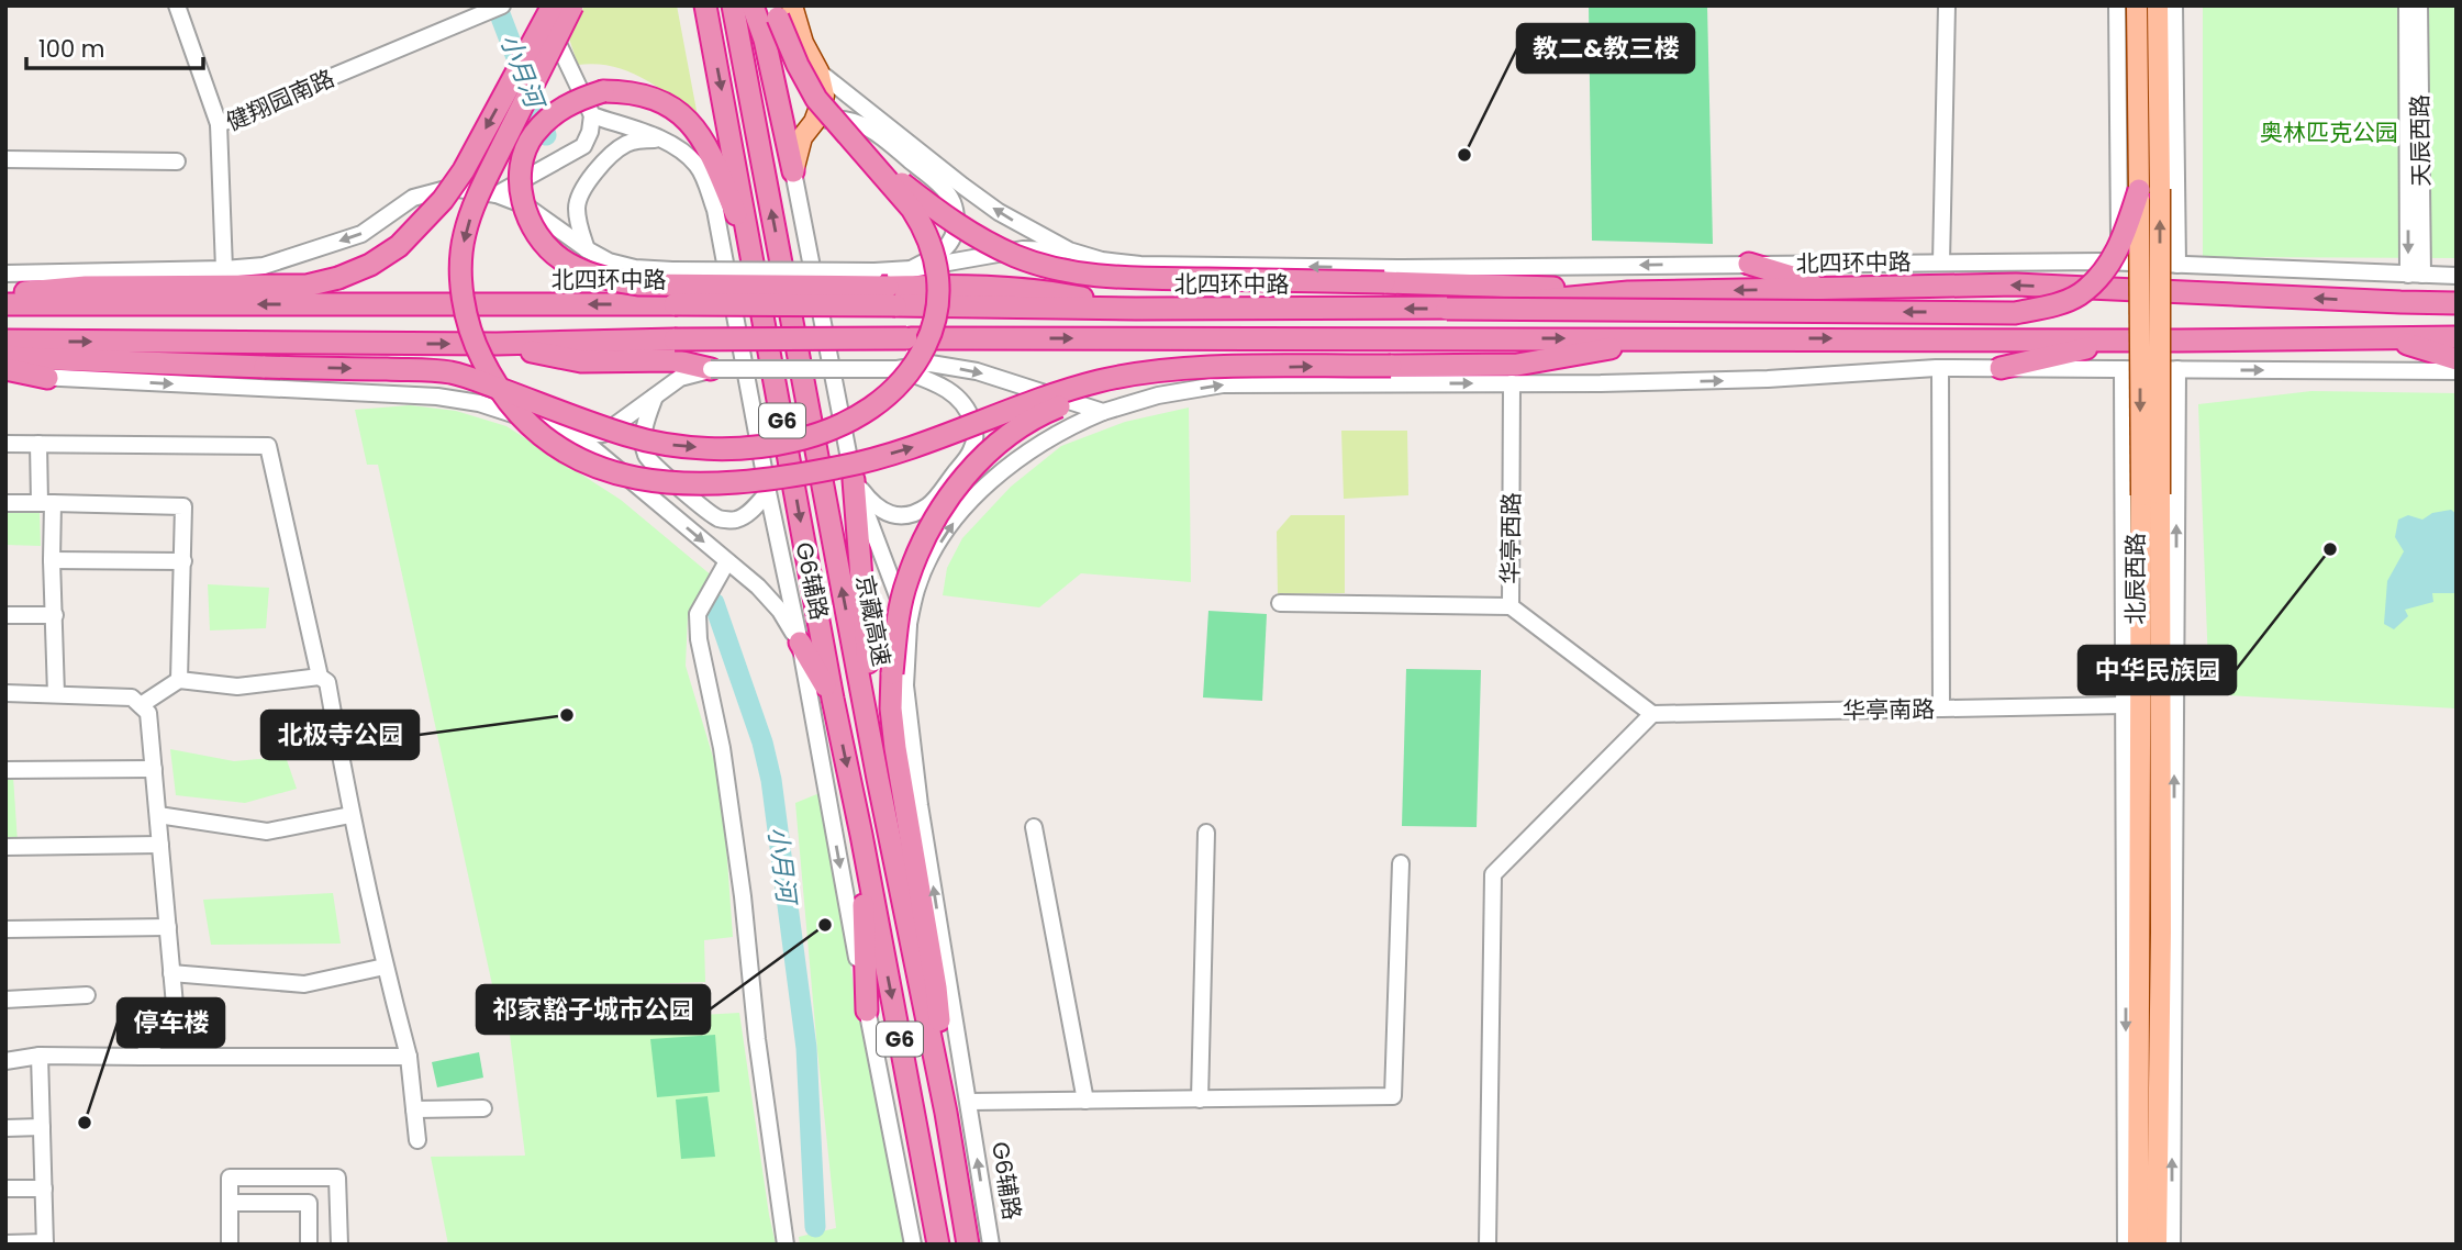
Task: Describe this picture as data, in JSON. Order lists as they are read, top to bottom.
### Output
{
  "streets": {
    "highway": ["北四环中路", "G6", "京藏高速"],
    "main road": ["北辰西路", "G6辅路"],
    "street": [
      "健翔园南路",
      "天辰西路",
      "华亭西路",
      "华亭南路"
    ]
  },
  "crossings": [
    ["天辰西路", "北四环中路"],
    ["华亭西路", "华亭南路"],
    ["北辰西路", "华亭南路"]
  ],
  "water": ["小月河"],
  "parks": ["奥林匹克公园"],
  "places": [
    "教二&教三楼",
    "中华民族园",
    "北极寺公园",
    "祁家豁子城市公园",
    "停车楼"
  ],
  "scale_bar": "100 m"
}
